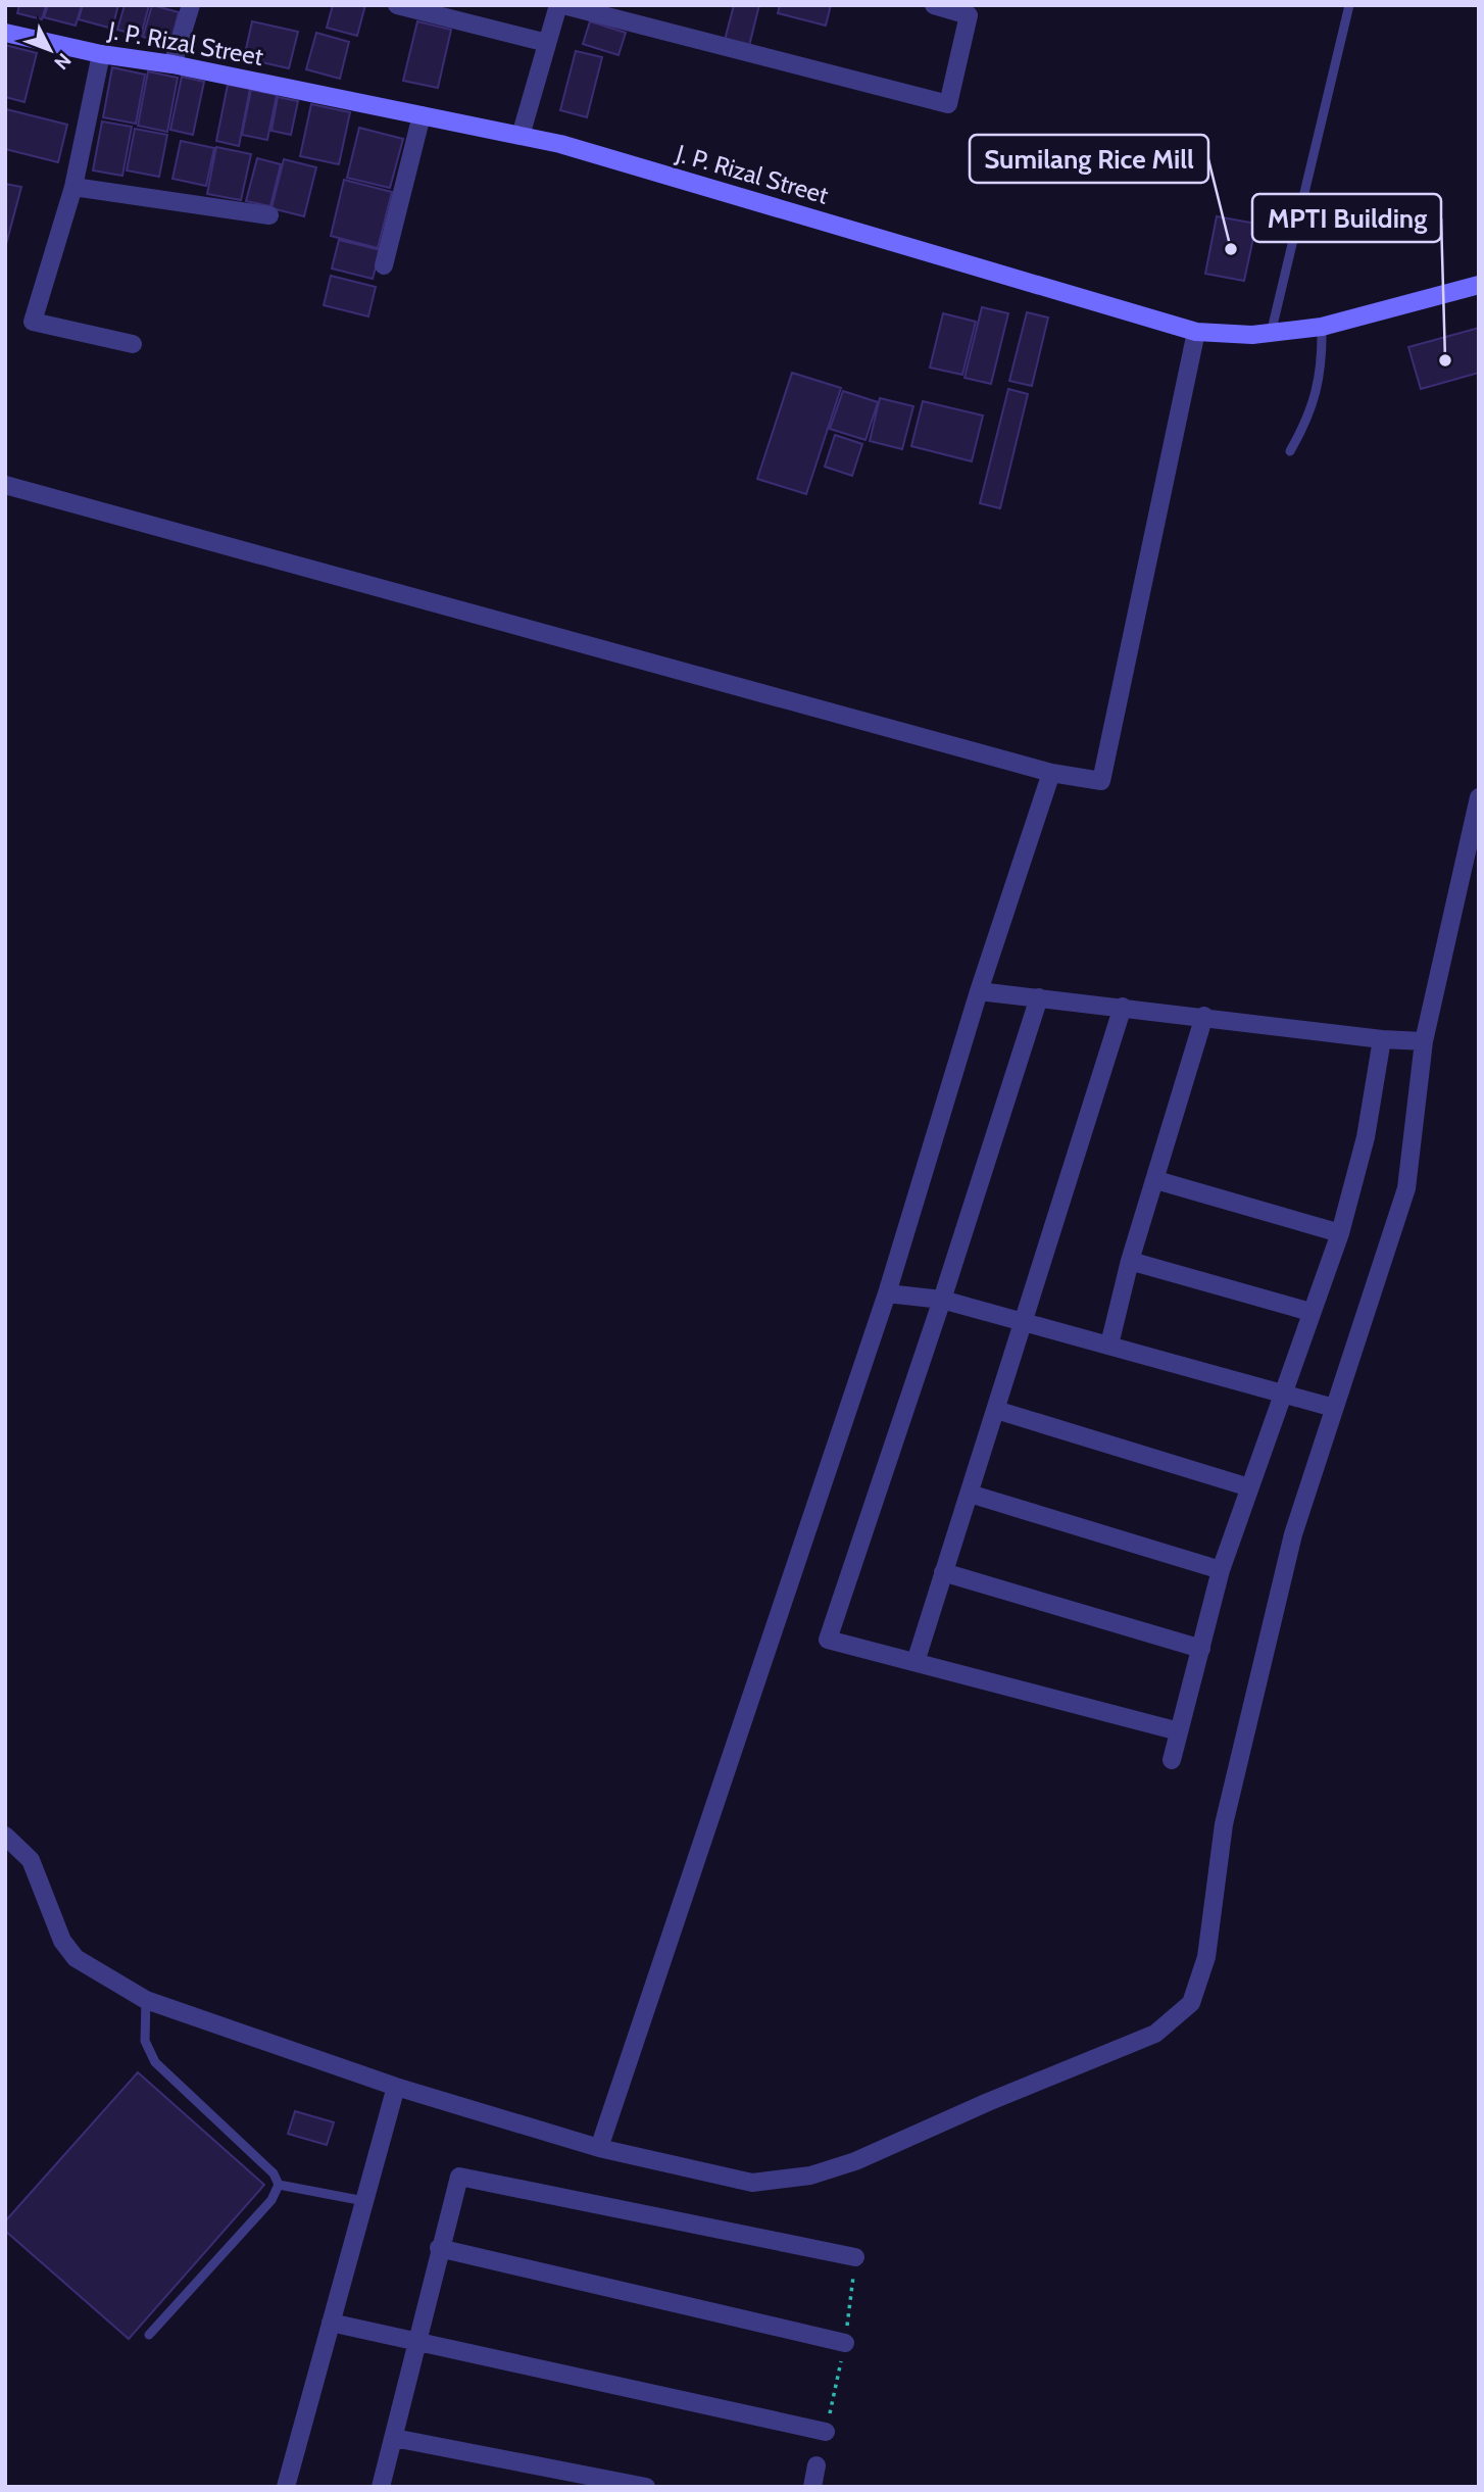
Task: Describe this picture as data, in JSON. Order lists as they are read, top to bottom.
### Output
{
  "streets": {
    "main road": ["J. P. Rizal Street"]
  },
  "places": ["Sumilang Rice Mill", "MPTI Building"],
  "north": "bottom right"
}
